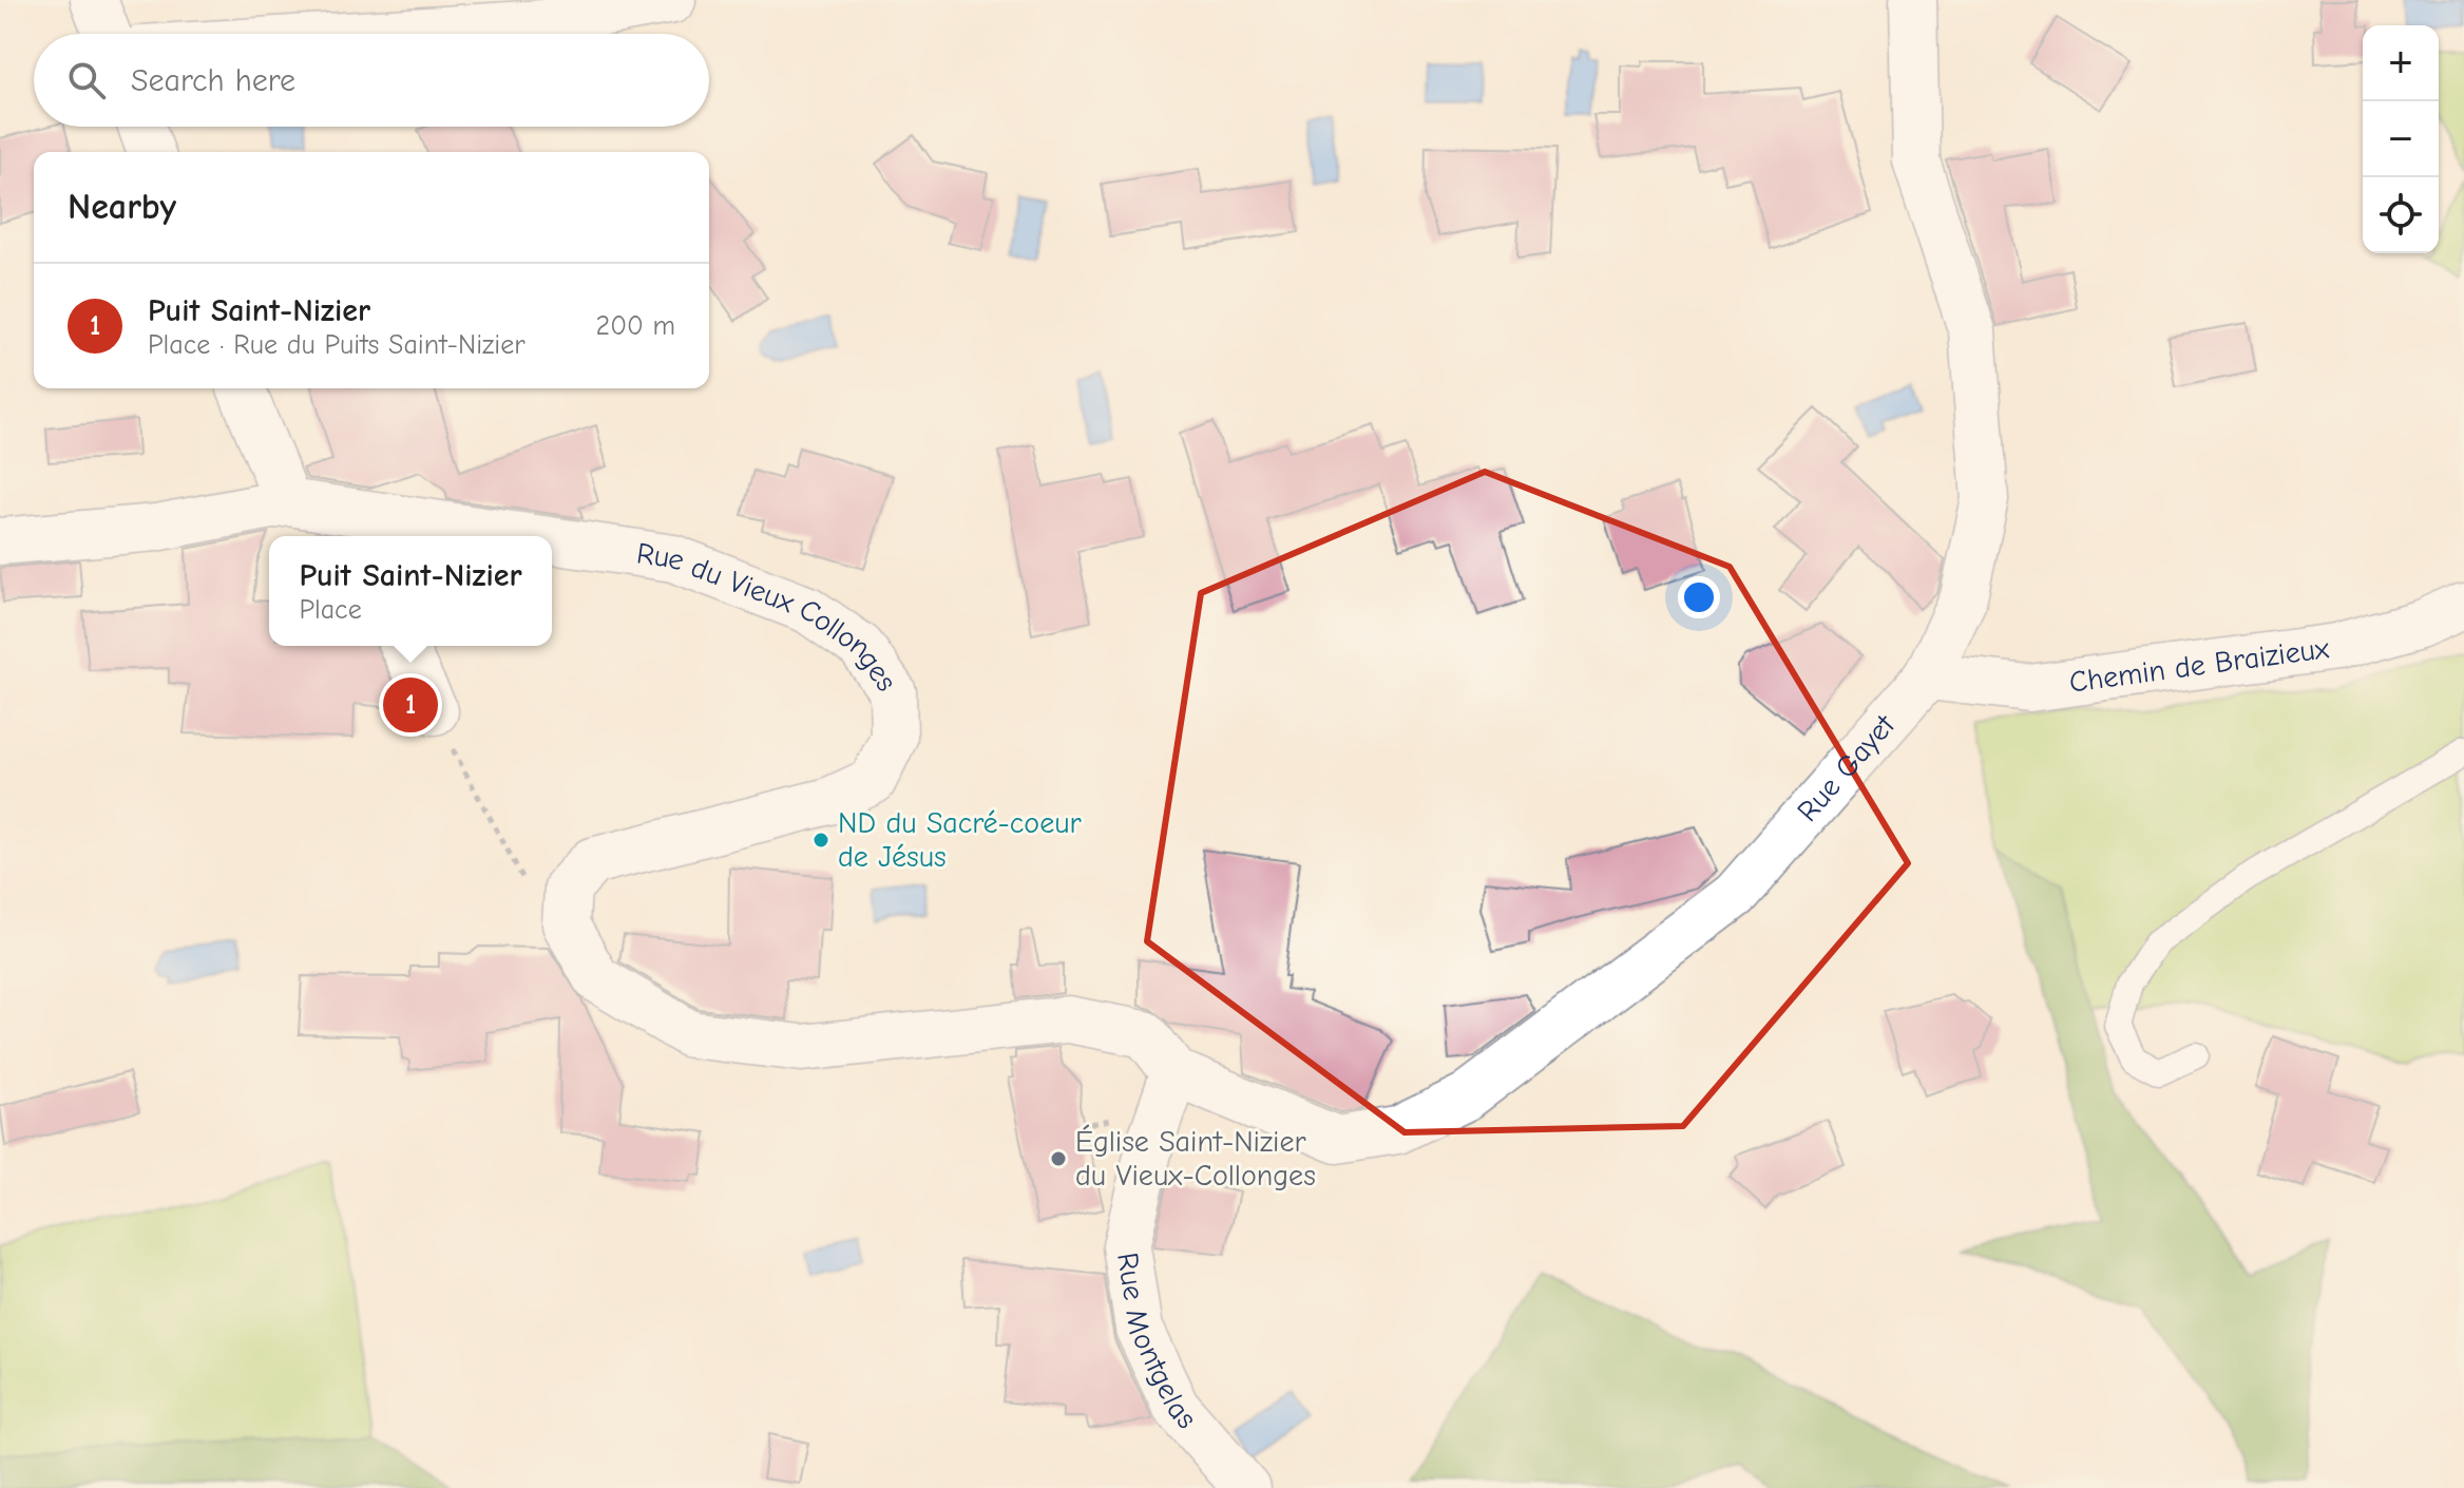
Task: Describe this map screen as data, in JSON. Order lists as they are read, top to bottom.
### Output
{
  "streets": {
    "street": [
      "Rue du Vieux Collonges",
      "Chemin de Braizieux",
      "Rue Gayet",
      "Rue Montgelas"
    ]
  },
  "crossings": [
    ["Chemin de Braizieux", "Rue Gayet"],
    ["Rue Gayet", "Rue Montgelas"]
  ],
  "places": ["ND du Sacré-coeur de Jésus", "Église Saint-Nizier du Vieux-Collonges"],
  "page": {
    "map_buttons": ["+", "−"],
    "search": "Search here",
    "heading": "Nearby",
    "list": [
      {
        "mark": "1",
        "name": "Puit Saint-Nizier",
        "note": "Place · Rue du Puits Saint-Nizier",
        "value": "200 m"
      }
    ],
    "popup": ["Puit Saint-Nizier", "Place"],
    "pins": "1"
  }
}
